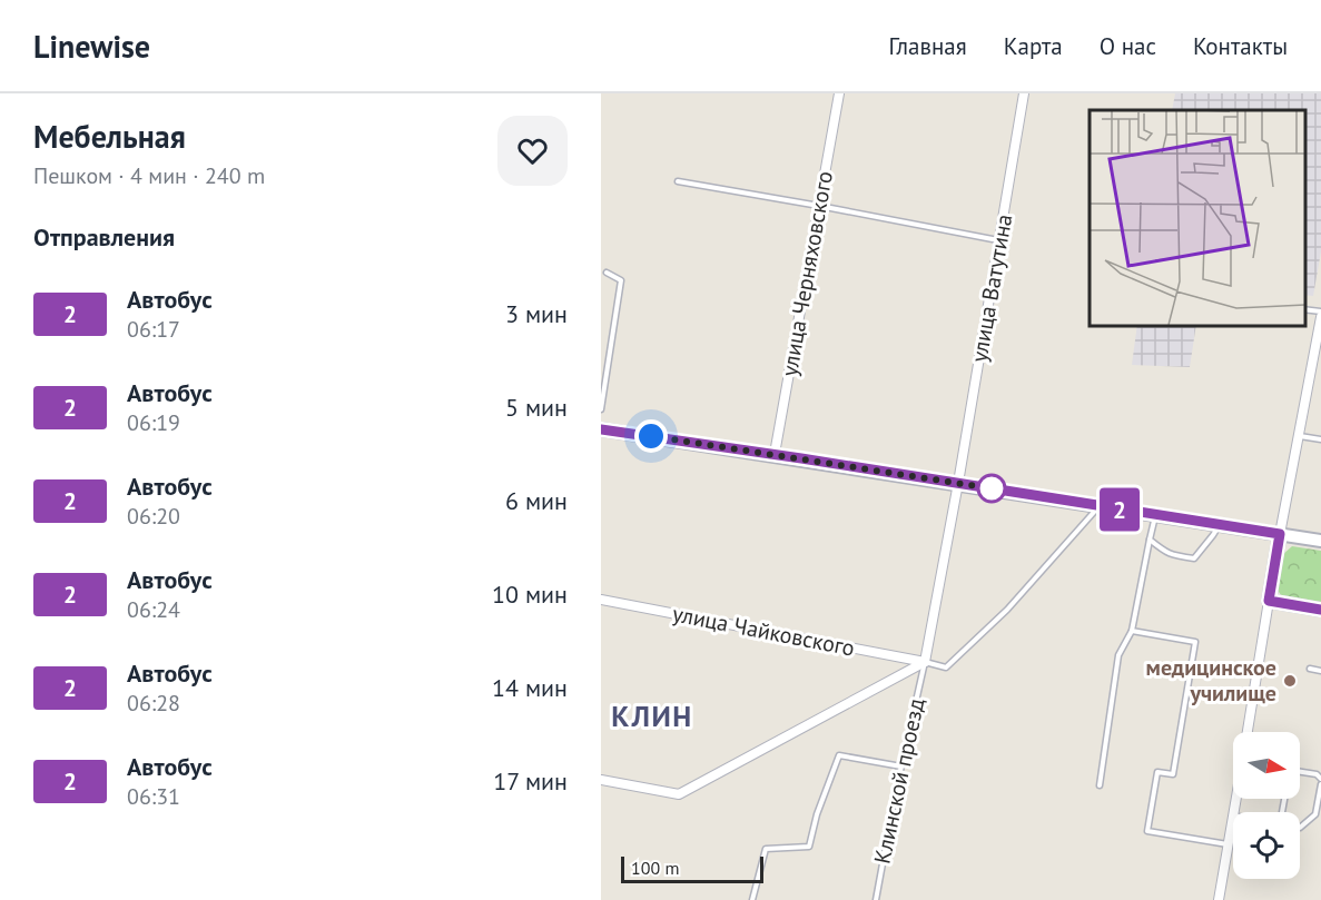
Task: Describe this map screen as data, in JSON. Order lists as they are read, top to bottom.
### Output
{
  "streets": {
    "street": ["улица Черняховского", "улица Ватутина", "улица Чайковского"],
    "lane": ["Клинской проезд"]
  },
  "crossings": [
    ["улица Ватутина", "улица Чайковского"],
    ["улица Ватутина", "Клинской проезд"],
    ["улица Чайковского", "Клинской проезд"]
  ],
  "districts": ["КЛИН"],
  "places": ["медицинское училище"],
  "lines": ["bus line 2"],
  "scale_bar": "100 m",
  "north": "right",
  "page": {
    "header": "Linewise",
    "nav": [
      "Главная",
      "Карта",
      "О нас",
      "Контакты"
    ],
    "heading": [
      ["Мебельная", "Пешком · 4 мин · 240 m"],
      "Отправления"
    ],
    "on_map": "2",
    "list": [
      {
        "mark": "2",
        "name": "Автобус",
        "note": "06:17",
        "value": "3 мин"
      },
      {
        "mark": "2",
        "name": "Автобус",
        "note": "06:19",
        "value": "5 мин"
      },
      {
        "mark": "2",
        "name": "Автобус",
        "note": "06:20",
        "value": "6 мин"
      },
      {
        "mark": "2",
        "name": "Автобус",
        "note": "06:24",
        "value": "10 мин"
      },
      {
        "mark": "2",
        "name": "Автобус",
        "note": "06:28",
        "value": "14 мин"
      },
      {
        "mark": "2",
        "name": "Автобус",
        "note": "06:31",
        "value": "17 мин"
      }
    ],
    "scale": "100 m"
  }
}
